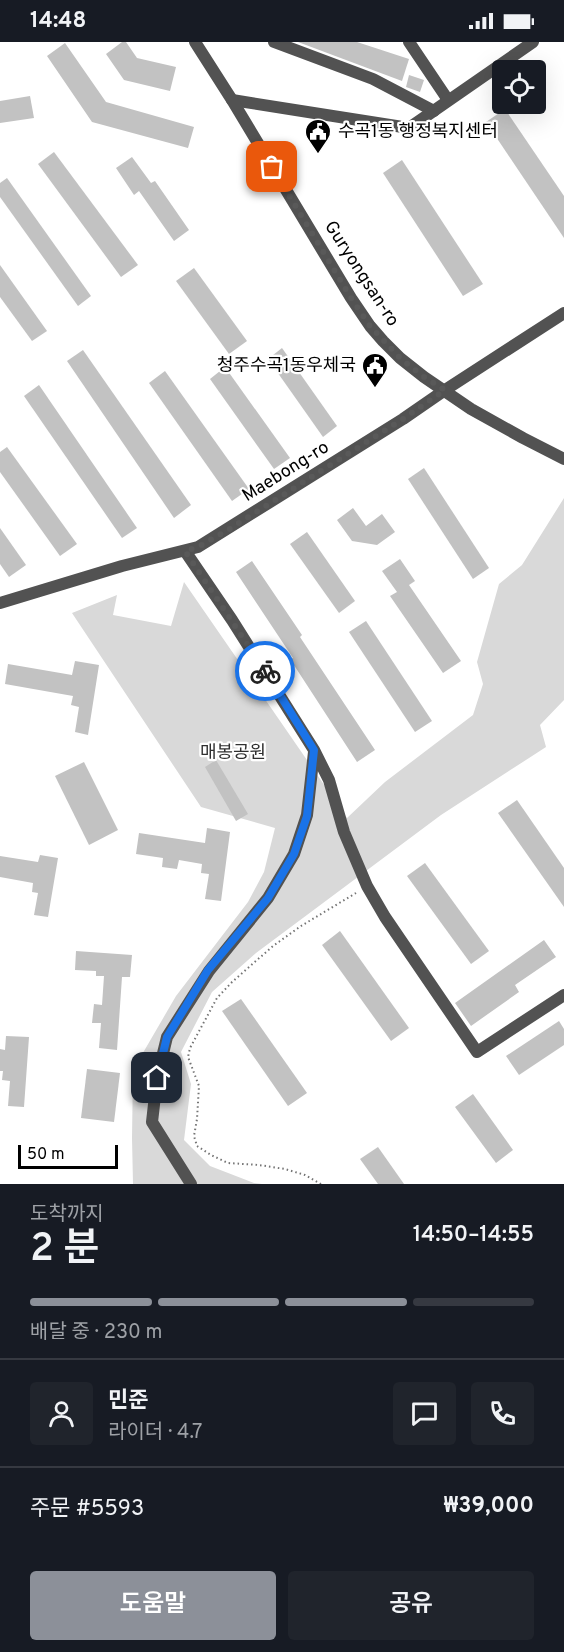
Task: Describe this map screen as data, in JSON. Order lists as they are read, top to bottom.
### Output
{
  "streets": {
    "street": ["Guryongsan-ro", "Maebong-ro"]
  },
  "crossings": [
    ["Guryongsan-ro", "Maebong-ro"]
  ],
  "parks": ["매봉공원"],
  "places": {
    "public building": ["수곡1동 행정복지센터", "청주수곡1동우체국"]
  },
  "scale_bar": "50 m",
  "page": {
    "status": "14:48",
    "scale": "50 m",
    "heading": ["2 분", "도착까지", "14:50–14:55"],
    "panel": [
      "민준",
      "라이더 · 4.7",
      "주문 #5593",
      "₩39,000"
    ],
    "bar": "배달 중 · 230 m",
    "buttons": ["도움말", "공유"]
  }
}
